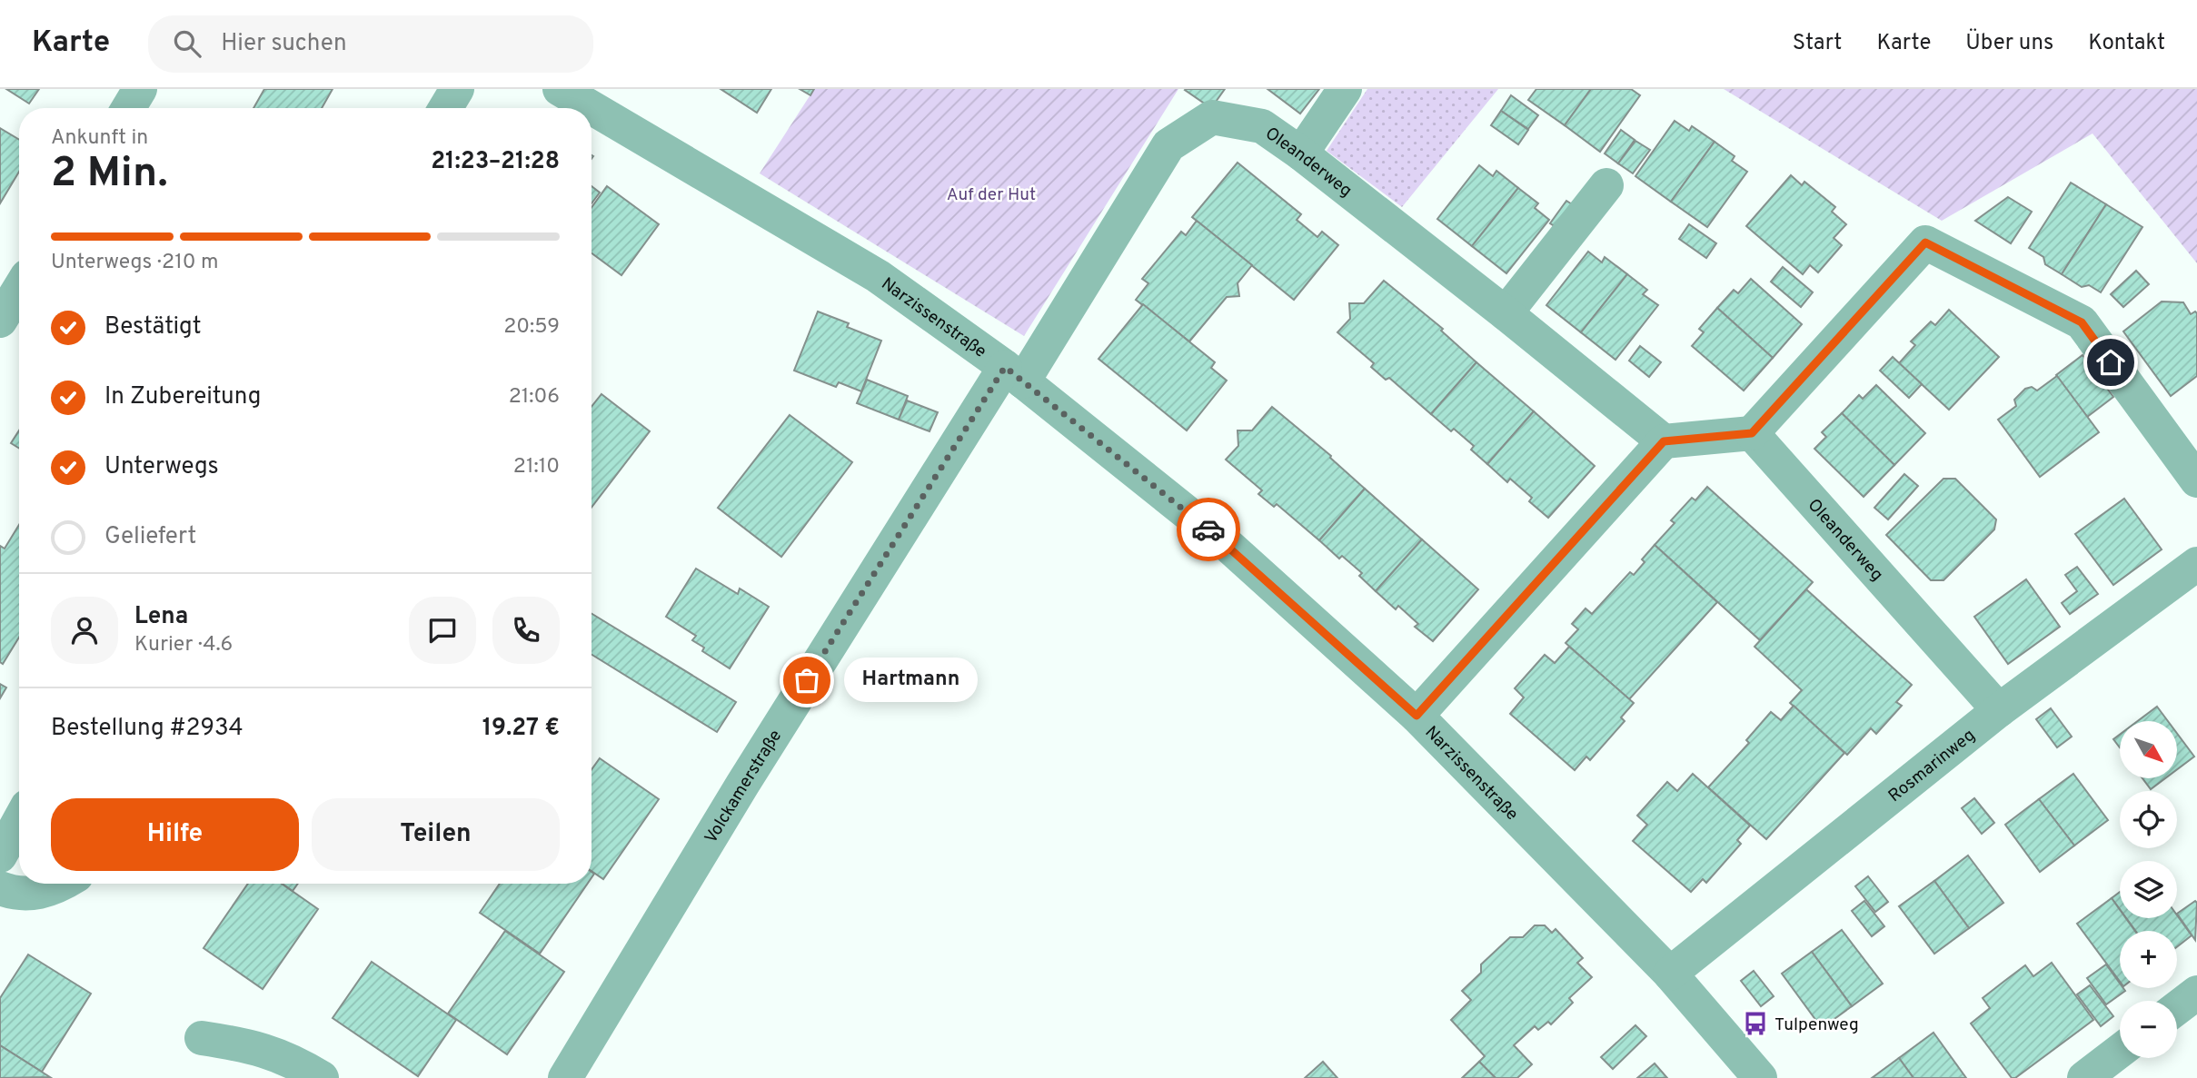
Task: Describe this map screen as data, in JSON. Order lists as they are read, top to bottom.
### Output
{
  "streets": {
    "street": [
      "Oleanderweg",
      "Narzissenstraße",
      "Rosmarinweg",
      "Volckamerstraße"
    ]
  },
  "crossings": [
    ["Oleanderweg", "Narzissenstraße"],
    ["Oleanderweg", "Rosmarinweg"],
    ["Oleanderweg", "Volckamerstraße"],
    ["Narzissenstraße", "Rosmarinweg"],
    ["Narzissenstraße", "Volckamerstraße"]
  ],
  "parks": ["Auf der Hut"],
  "places": {
    "other": ["Hartmann"],
    "bus stop": ["Tulpenweg"]
  },
  "north": "bottom right",
  "page": {
    "header": "Karte",
    "search": "Hier suchen",
    "nav": [
      "Start",
      "Karte",
      "Über uns",
      "Kontakt"
    ],
    "heading": ["2 Min.", "Ankunft in", "21:23–21:28"],
    "panel": [
      "Lena",
      "Kurier · 4.6",
      "Bestellung #2934",
      "19.27 €"
    ],
    "bar": "Unterwegs · 210 m",
    "list": [
      ["Bestätigt", "20:59"],
      ["In Zubereitung", "21:06"],
      ["Unterwegs", "21:10"],
      "Geliefert"
    ],
    "bubble": "Hartmann",
    "map_buttons": ["+", "−"],
    "buttons": ["Hilfe", "Teilen"]
  }
}
